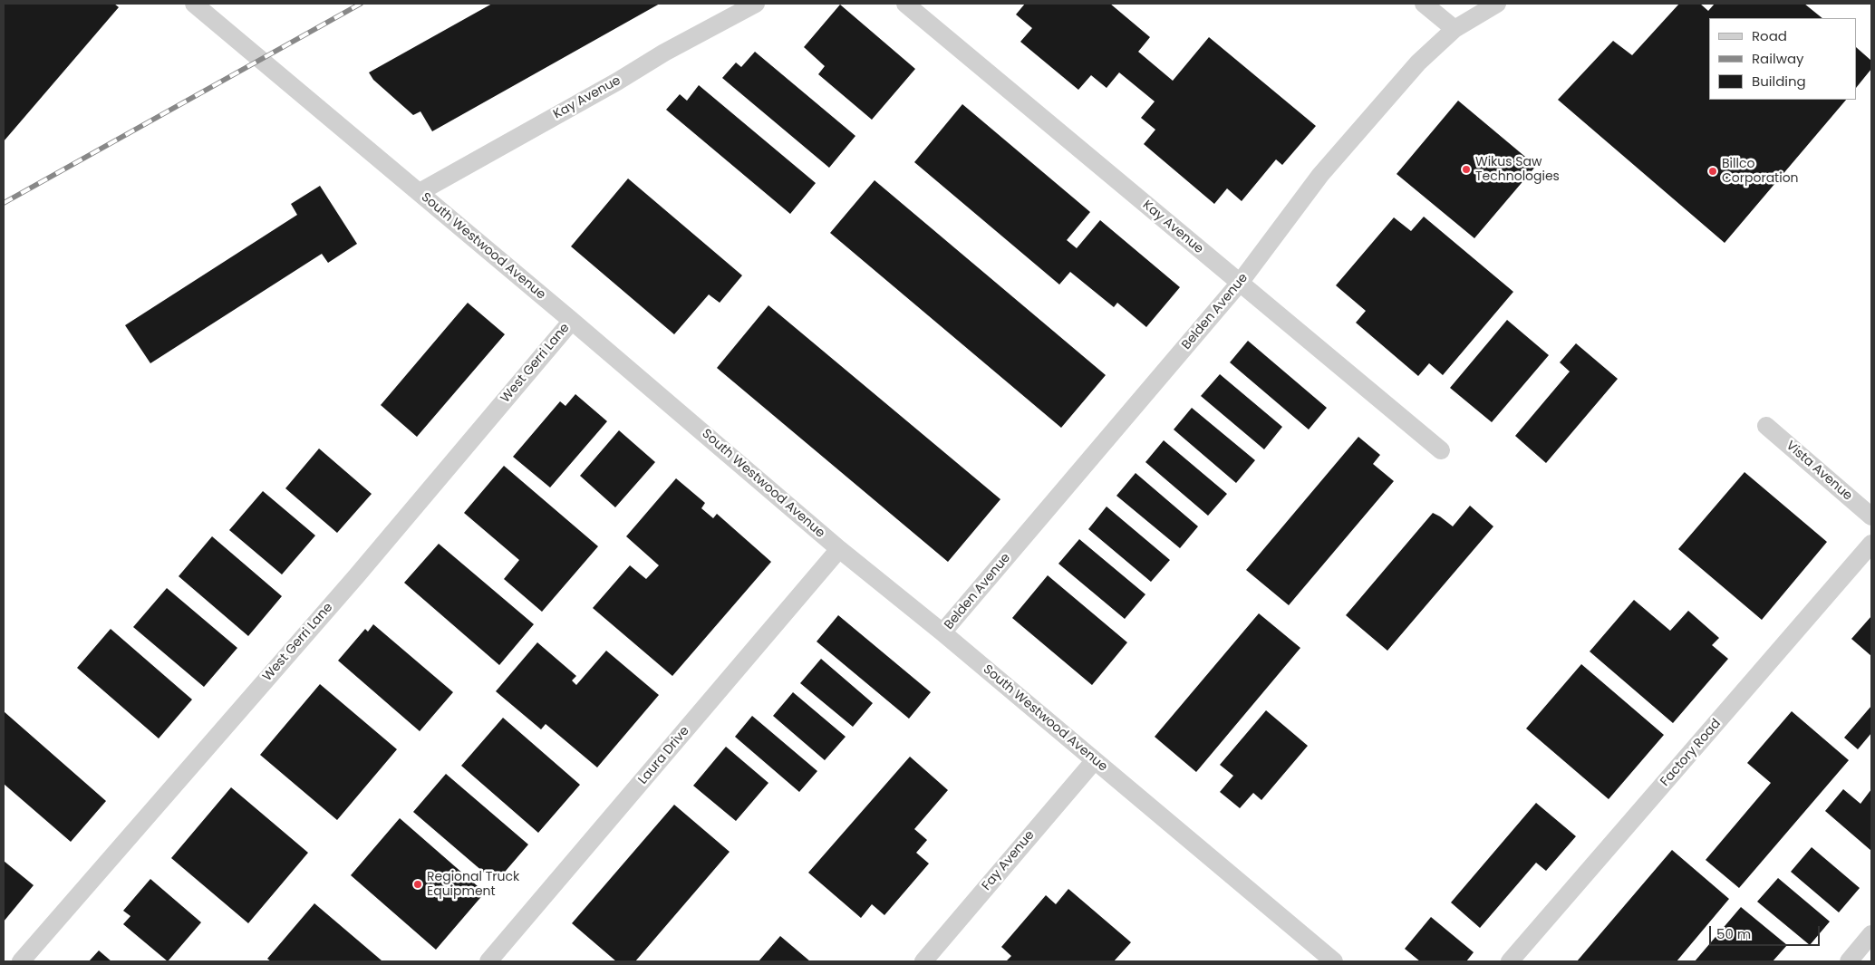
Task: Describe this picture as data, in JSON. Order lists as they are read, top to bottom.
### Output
{
  "streets": {
    "street": [
      "Kay Avenue",
      "South Westwood Avenue",
      "Belden Avenue",
      "West Gerri Lane",
      "Vista Avenue",
      "Factory Road",
      "Laura Drive",
      "Fay Avenue"
    ]
  },
  "crossings": [
    ["Kay Avenue", "South Westwood Avenue"],
    ["Kay Avenue", "Belden Avenue"],
    ["South Westwood Avenue", "Belden Avenue"],
    ["South Westwood Avenue", "West Gerri Lane"],
    ["South Westwood Avenue", "Laura Drive"],
    ["South Westwood Avenue", "Fay Avenue"]
  ],
  "places": ["Wikus Saw Technologies", "Billco Corporation", "Regional Truck Equipment"],
  "legend": ["Road", "Railway", "Building"],
  "scale_bar": "50 m"
}
